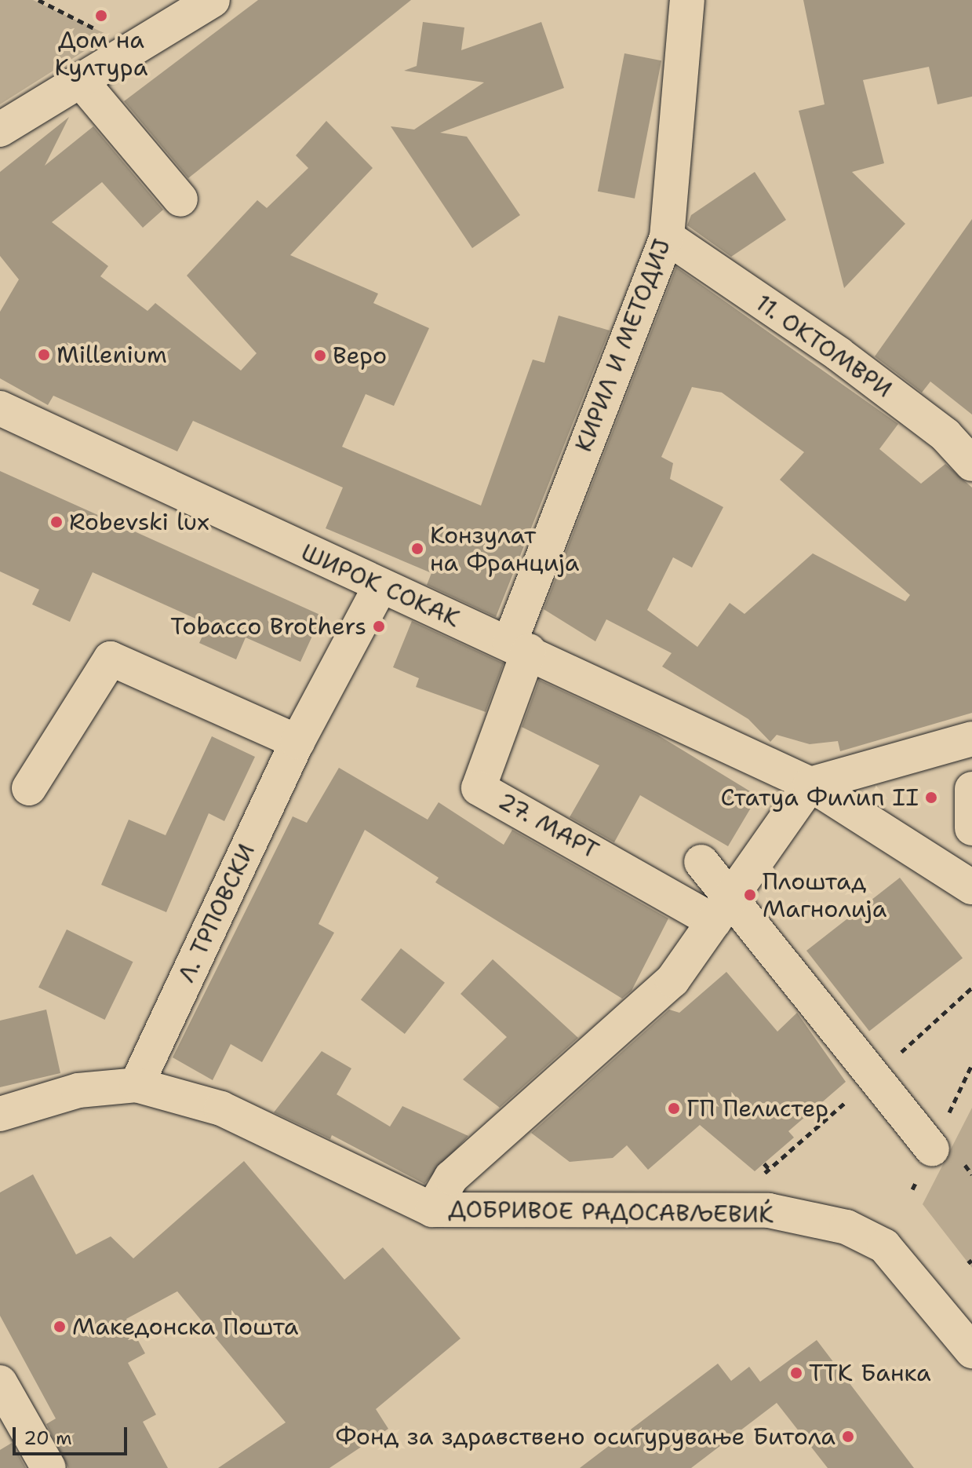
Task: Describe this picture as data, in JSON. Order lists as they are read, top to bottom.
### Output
{
  "streets": {
    "street": [
      "КИРИЛ И МЕТОДИЈ",
      "11. ОКТОМВРИ",
      "ШИРОК СОКАК",
      "27. МАРТ",
      "Л. ТРПОВСКИ",
      "ДОБРИВОЕ РАДОСАВЉЕВИЌ"
    ]
  },
  "crossings": [
    ["КИРИЛ И МЕТОДИЈ", "11. ОКТОМВРИ"],
    ["КИРИЛ И МЕТОДИЈ", "ШИРОК СОКАК"],
    ["КИРИЛ И МЕТОДИЈ", "27. МАРТ"],
    ["ШИРОК СОКАК", "27. МАРТ"],
    ["ШИРОК СОКАК", "Л. ТРПОВСКИ"],
    ["Л. ТРПОВСКИ", "ДОБРИВОЕ РАДОСАВЉЕВИЌ"]
  ],
  "places": [
    "Дом на Култура",
    "Millenium",
    "Веро",
    "Robevski lux",
    "Конзулат на Франција",
    "Tobacco Brothers",
    "Статуа Филип II",
    "Плоштад Магнолија",
    "ГП Пелистер",
    "Македонска Пошта",
    "ТТК Банка",
    "Фонд за здравствено осигурување Битола"
  ],
  "scale_bar": "20 m"
}
